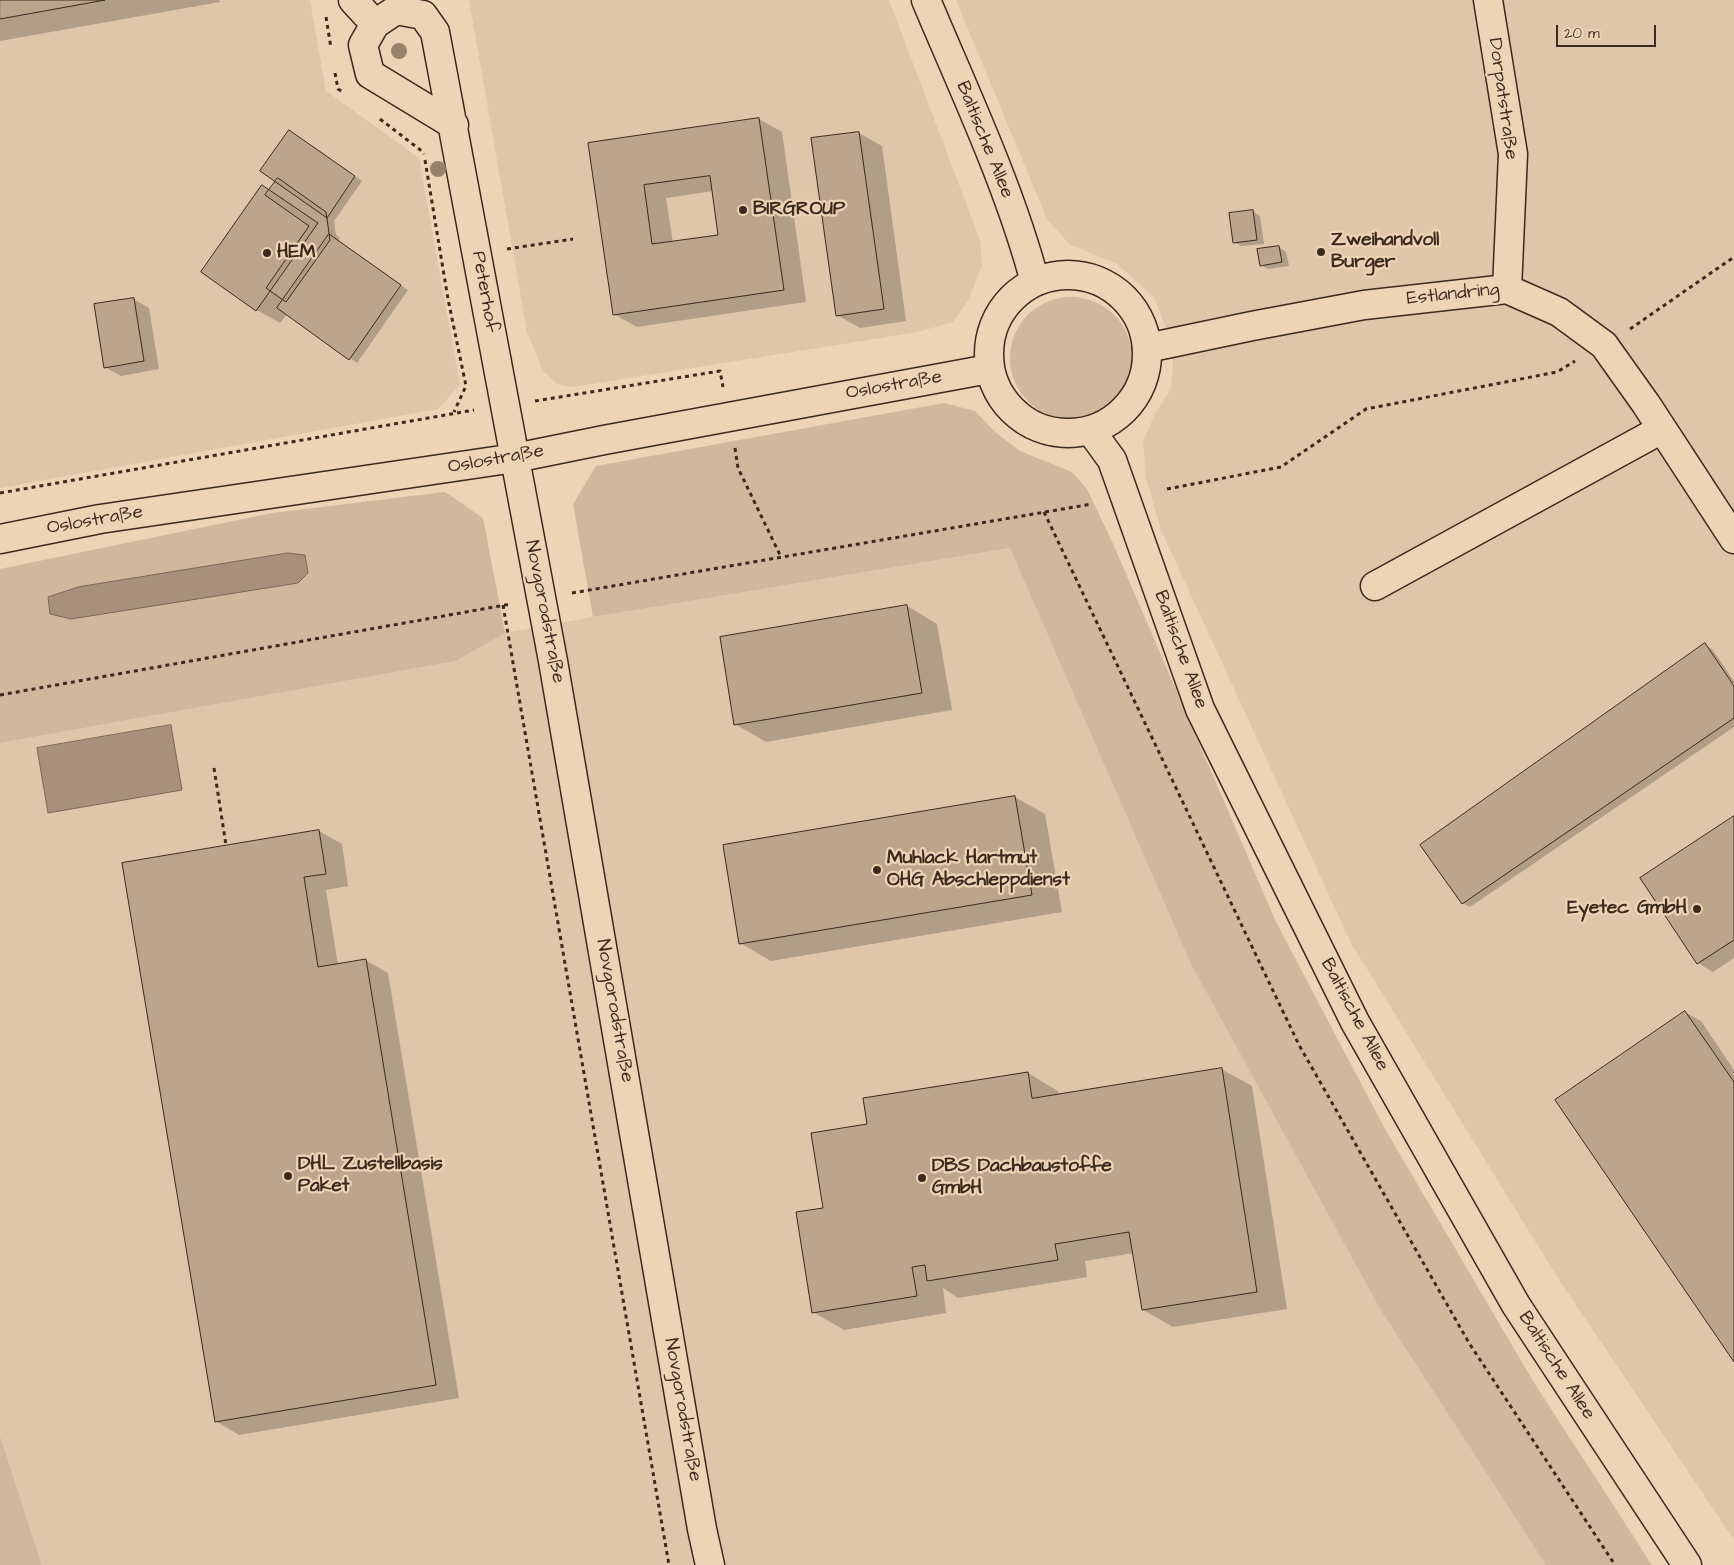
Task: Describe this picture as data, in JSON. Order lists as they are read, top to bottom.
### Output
{
  "streets": {
    "street": [
      "Dorpatstraße",
      "Baltische Allee",
      "Peterhof",
      "Estlandring",
      "Oslostraße",
      "Novgorodstraße"
    ]
  },
  "crossings": [
    ["Dorpatstraße", "Estlandring"],
    ["Baltische Allee", "Estlandring"],
    ["Baltische Allee", "Oslostraße"],
    ["Peterhof", "Oslostraße"],
    ["Peterhof", "Novgorodstraße"],
    ["Estlandring", "Oslostraße"],
    ["Oslostraße", "Novgorodstraße"]
  ],
  "places": [
    "BIRGROUP",
    "Zweihandvoll Burger",
    "HEM",
    "Muhlack Hartmut OHG Abschleppdienst",
    "Eyetec GmbH",
    "DHL Zustellbasis Paket",
    "DBS Dachbaustoffe GmbH"
  ],
  "scale_bar": "20 m"
}
